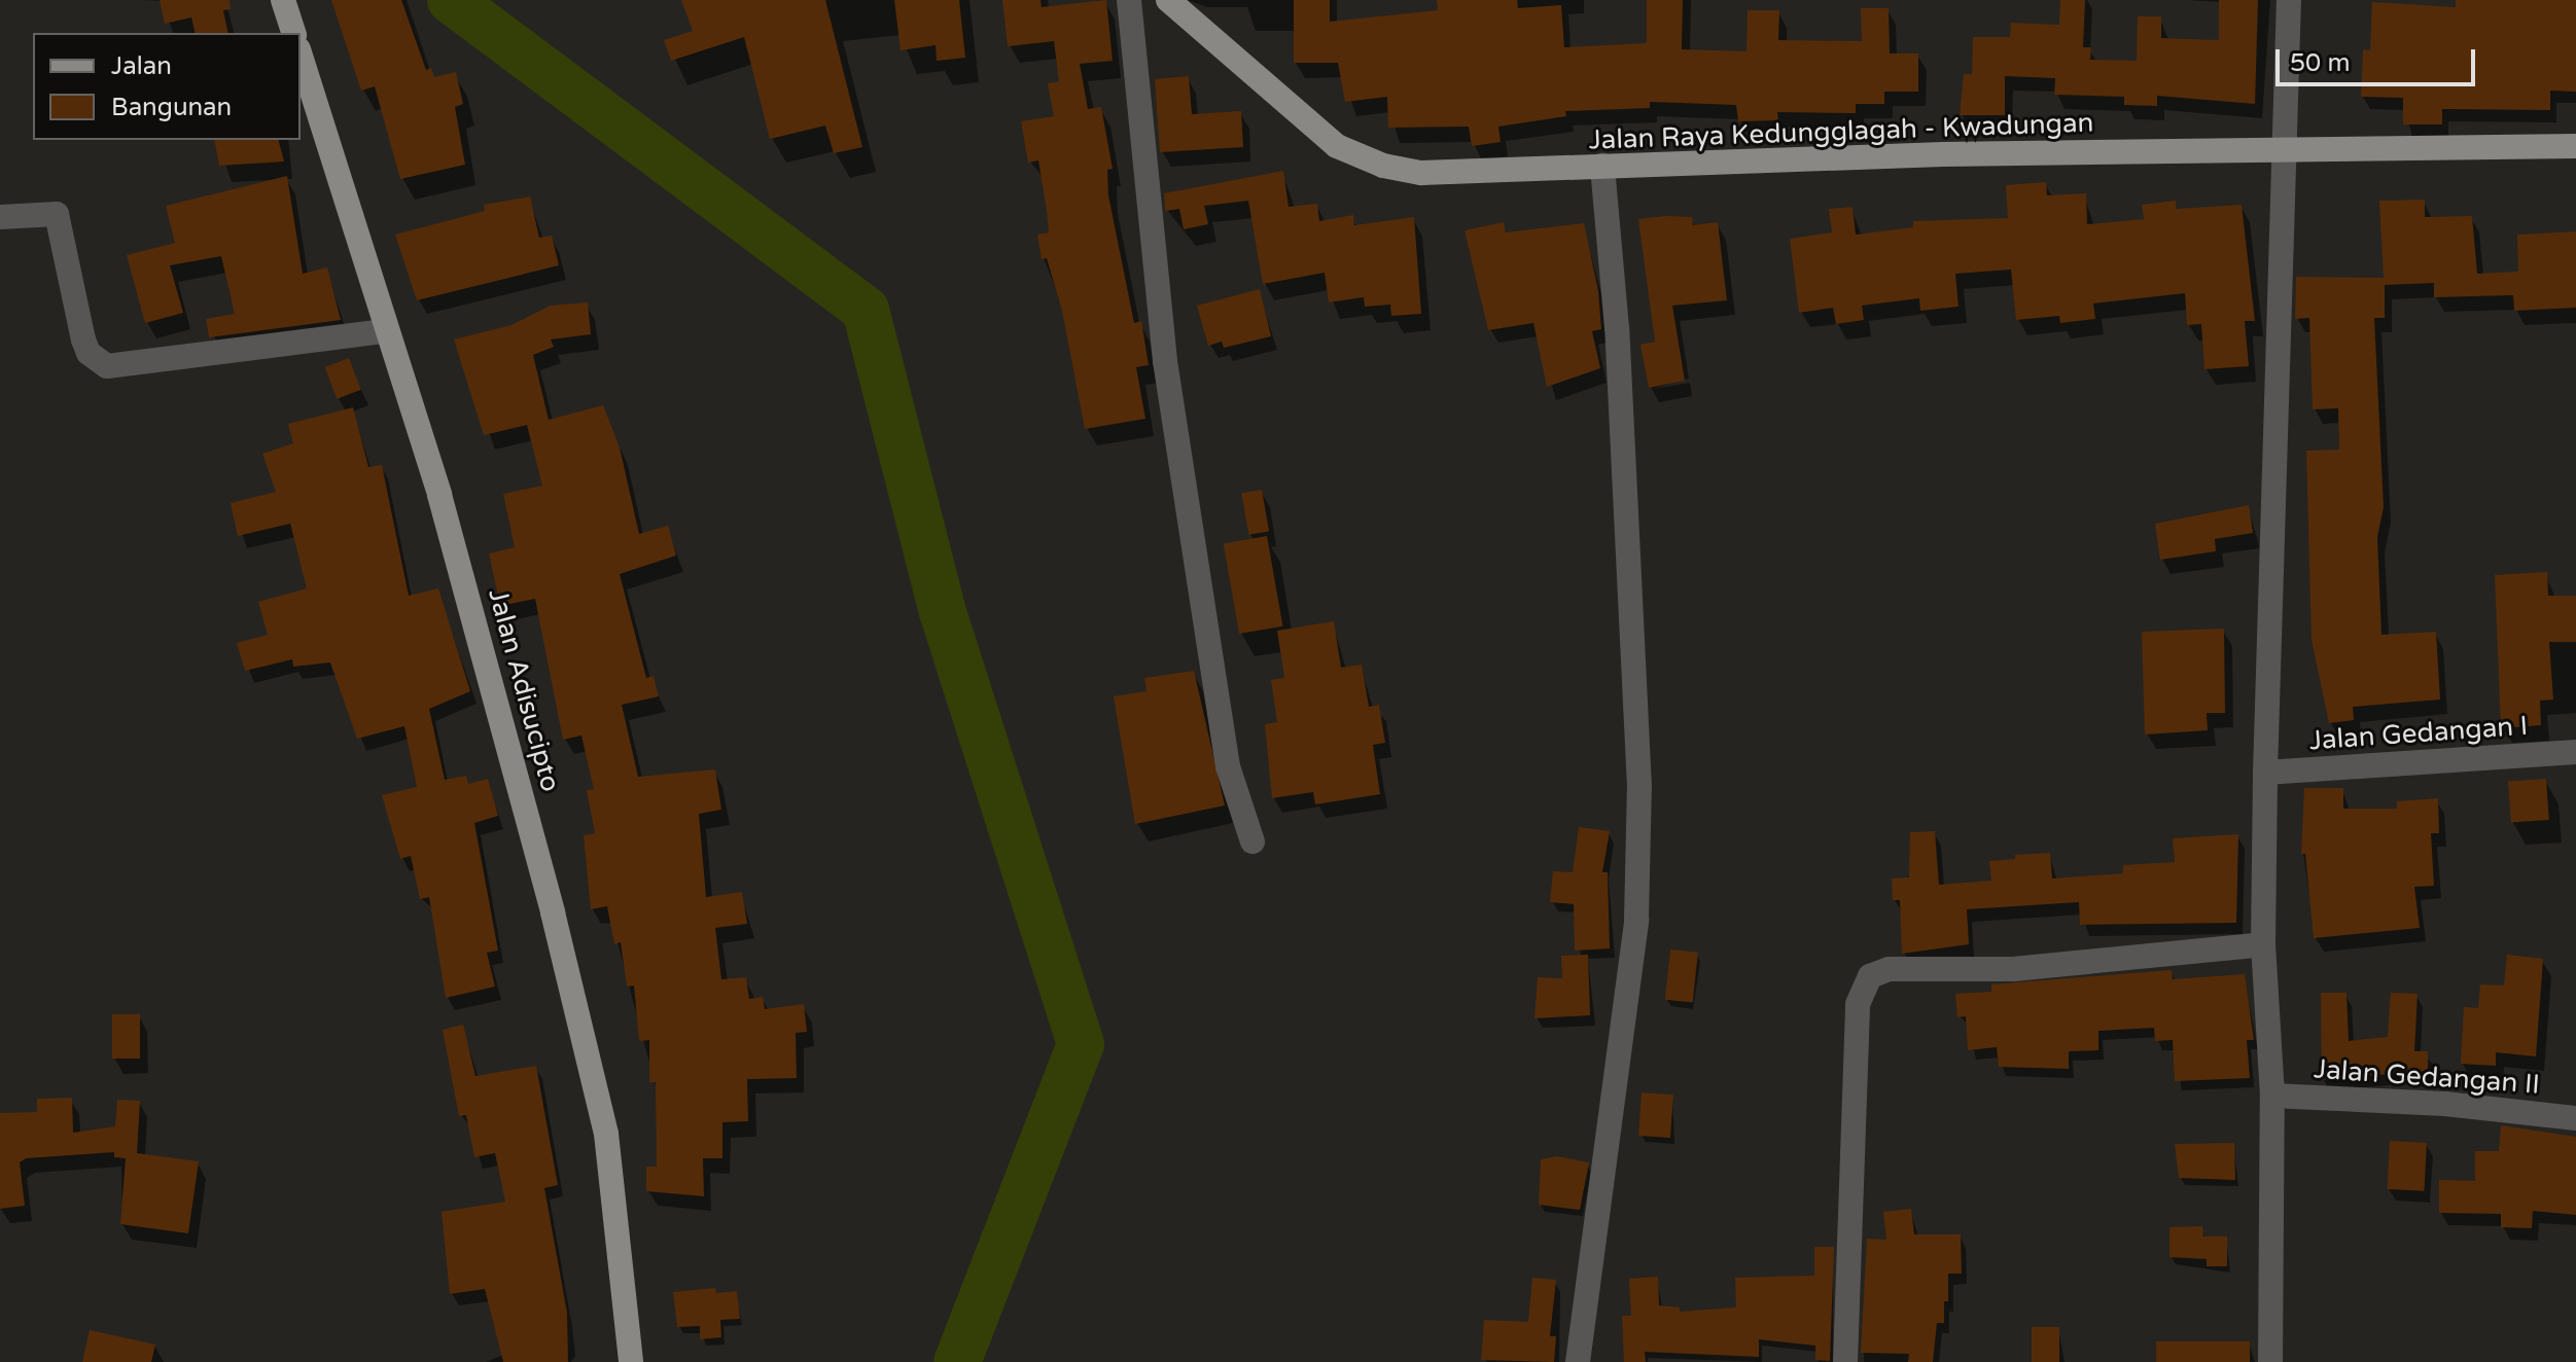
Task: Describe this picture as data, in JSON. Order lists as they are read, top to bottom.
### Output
{
  "streets": {
    "main road": ["Jalan Raya Kedungglagah - Kwadungan", "Jalan Adisucipto"],
    "street": ["Jalan Gedangan I", "Jalan Gedangan II"]
  },
  "legend": ["Jalan", "Bangunan"],
  "scale_bar": "50 m"
}
